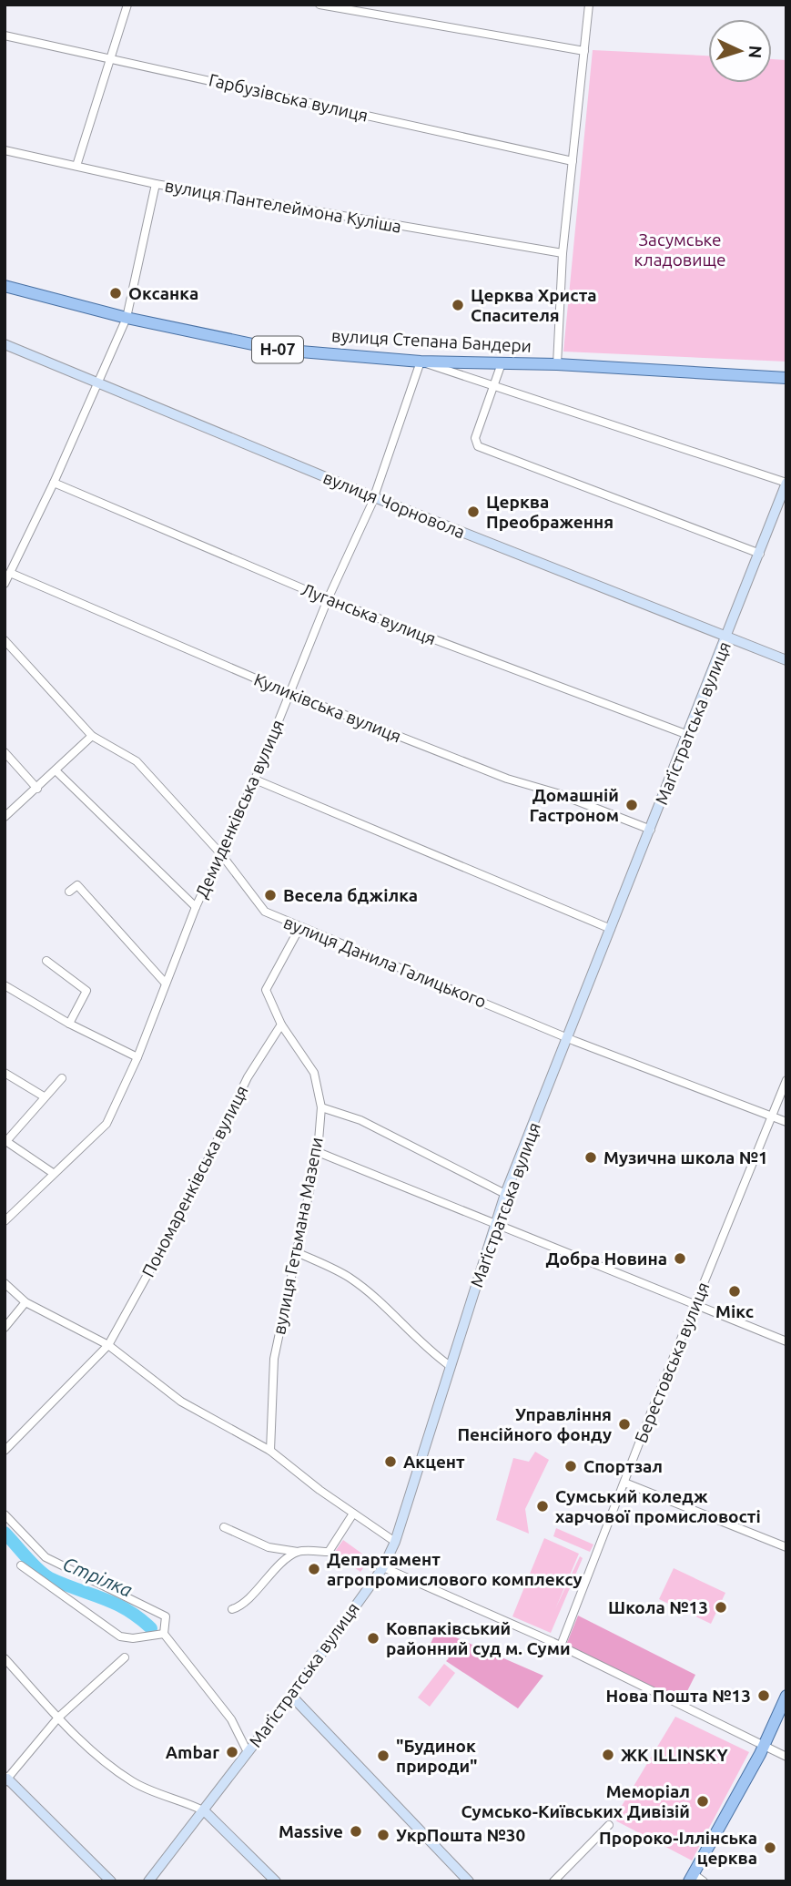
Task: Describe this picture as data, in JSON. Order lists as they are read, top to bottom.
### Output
{
  "streets": {
    "main road": ["вулиця Степана Бандери", "Н-07"],
    "street": [
      "Гарбузівська вулиця",
      "вулиця Пантелеймона Куліша",
      "вулиця Чорновола",
      "Луганська вулиця",
      "Куликівська вулиця",
      "Маґістратська вулиця",
      "Демиденківська вулиця",
      "вулиця Данила Галицького",
      "Пономаренківська вулиця",
      "вулиця Гетьмана Мазепи",
      "Берестовська вулиця"
    ]
  },
  "crossings": [
    ["вулиця Степана Бандери", "Демиденківська вулиця"],
    ["вулиця Чорновола", "Маґістратська вулиця"],
    ["вулиця Чорновола", "Демиденківська вулиця"],
    ["Луганська вулиця", "Маґістратська вулиця"],
    ["Луганська вулиця", "Демиденківська вулиця"],
    ["Куликівська вулиця", "Маґістратська вулиця"],
    ["Куликівська вулиця", "Демиденківська вулиця"],
    ["Маґістратська вулиця", "вулиця Данила Галицького"],
    ["Демиденківська вулиця", "вулиця Данила Галицького"],
    ["вулиця Данила Галицького", "вулиця Гетьмана Мазепи"],
    ["вулиця Данила Галицького", "Берестовська вулиця"],
    ["Пономаренківська вулиця", "вулиця Гетьмана Мазепи"]
  ],
  "water": ["Стрілка"],
  "parks": ["Засумське кладовище"],
  "places": [
    "Оксанка",
    "Церква Христа Спасителя",
    "Церква Преображення",
    "Домашній Гастроном",
    "Весела бджілка",
    "Музична школа №1",
    "Добра Новина",
    "Мікс",
    "Управління Пенсійного фонду",
    "Акцент",
    "Спортзал",
    "Сумський коледж харчової промисловості",
    "Департамент агропромислового комплексу",
    "Школа №13",
    "Ковпаківський районний суд м. Суми",
    "Нова Пошта №13",
    "Ambar",
    "ЖК ILLINSKY",
    "\"Будинок природи\"",
    "Меморіал Сумсько-Київських Дивізій",
    "Massive",
    "УкрПошта №30",
    "Пророко-Іллінська церква"
  ],
  "north": "right"
}
